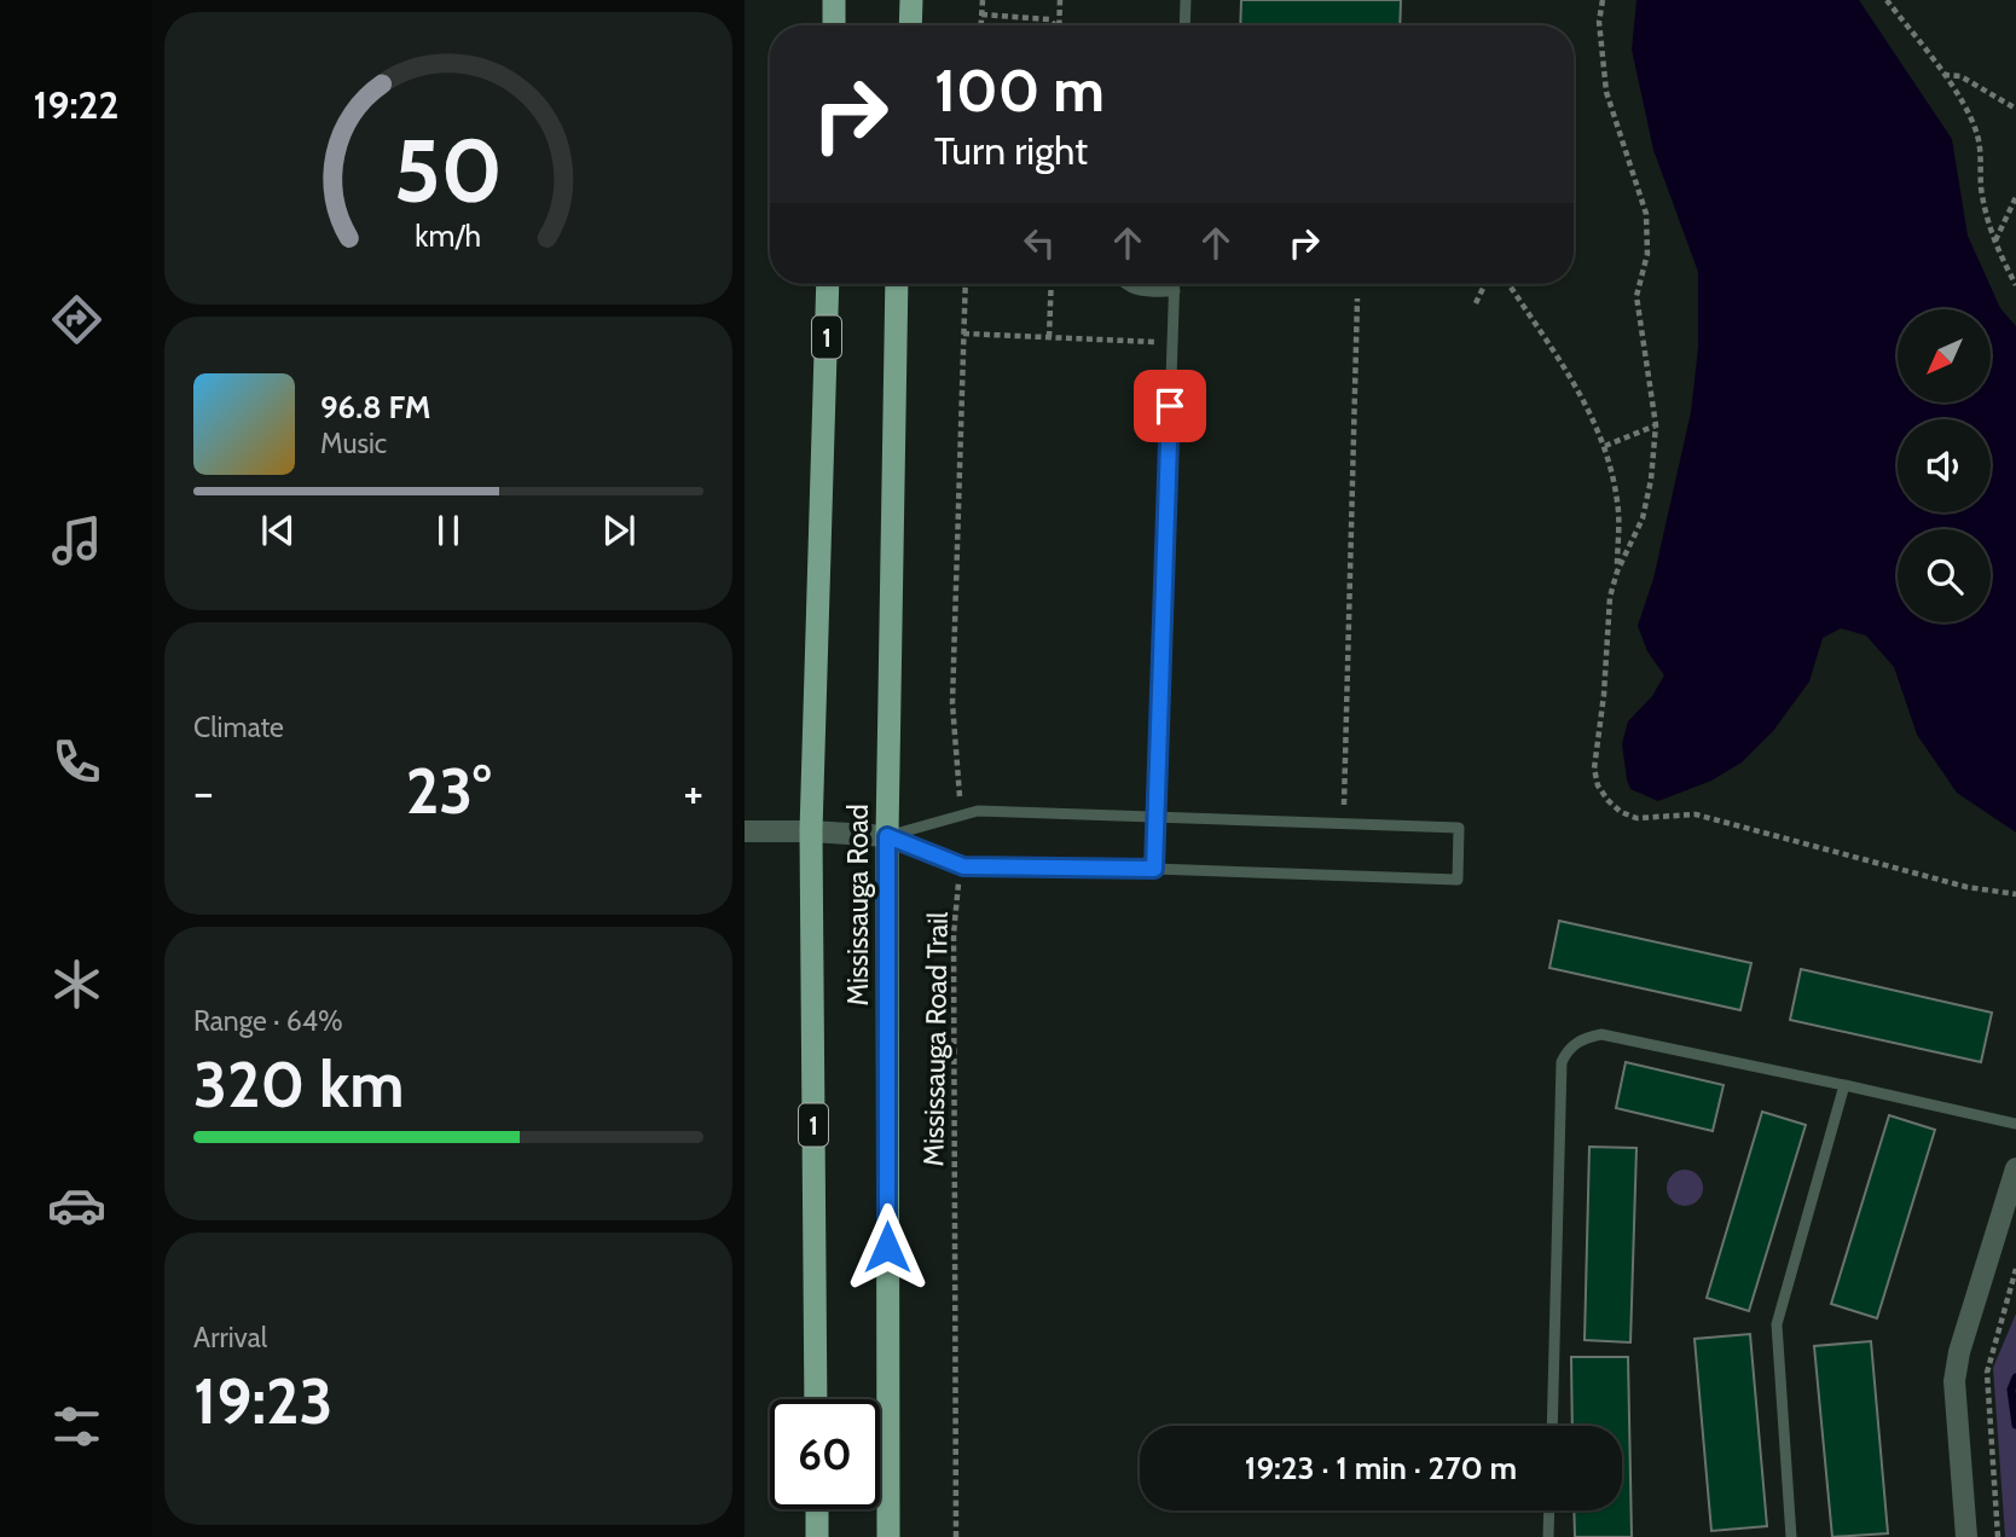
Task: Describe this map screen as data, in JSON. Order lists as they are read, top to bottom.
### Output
{
  "streets": {
    "main road": ["1", "Mississauga Road"],
    "path": ["Mississauga Road Trail"]
  },
  "north": "bottom left",
  "page": {
    "tabs": "19:22",
    "turn": ["100 m", "Turn right"],
    "song": ["96.8 FM", "Music"],
    "tile": [
      "Climate",
      ["Range · 64%", "320 km"],
      ["Arrival", "19:23"]
    ],
    "heat": ["−", "23°", "+"],
    "limit": "60",
    "trip": "19:23 · 1 min · 270 m",
    "gauge": ["50", "km/h"]
  }
}
